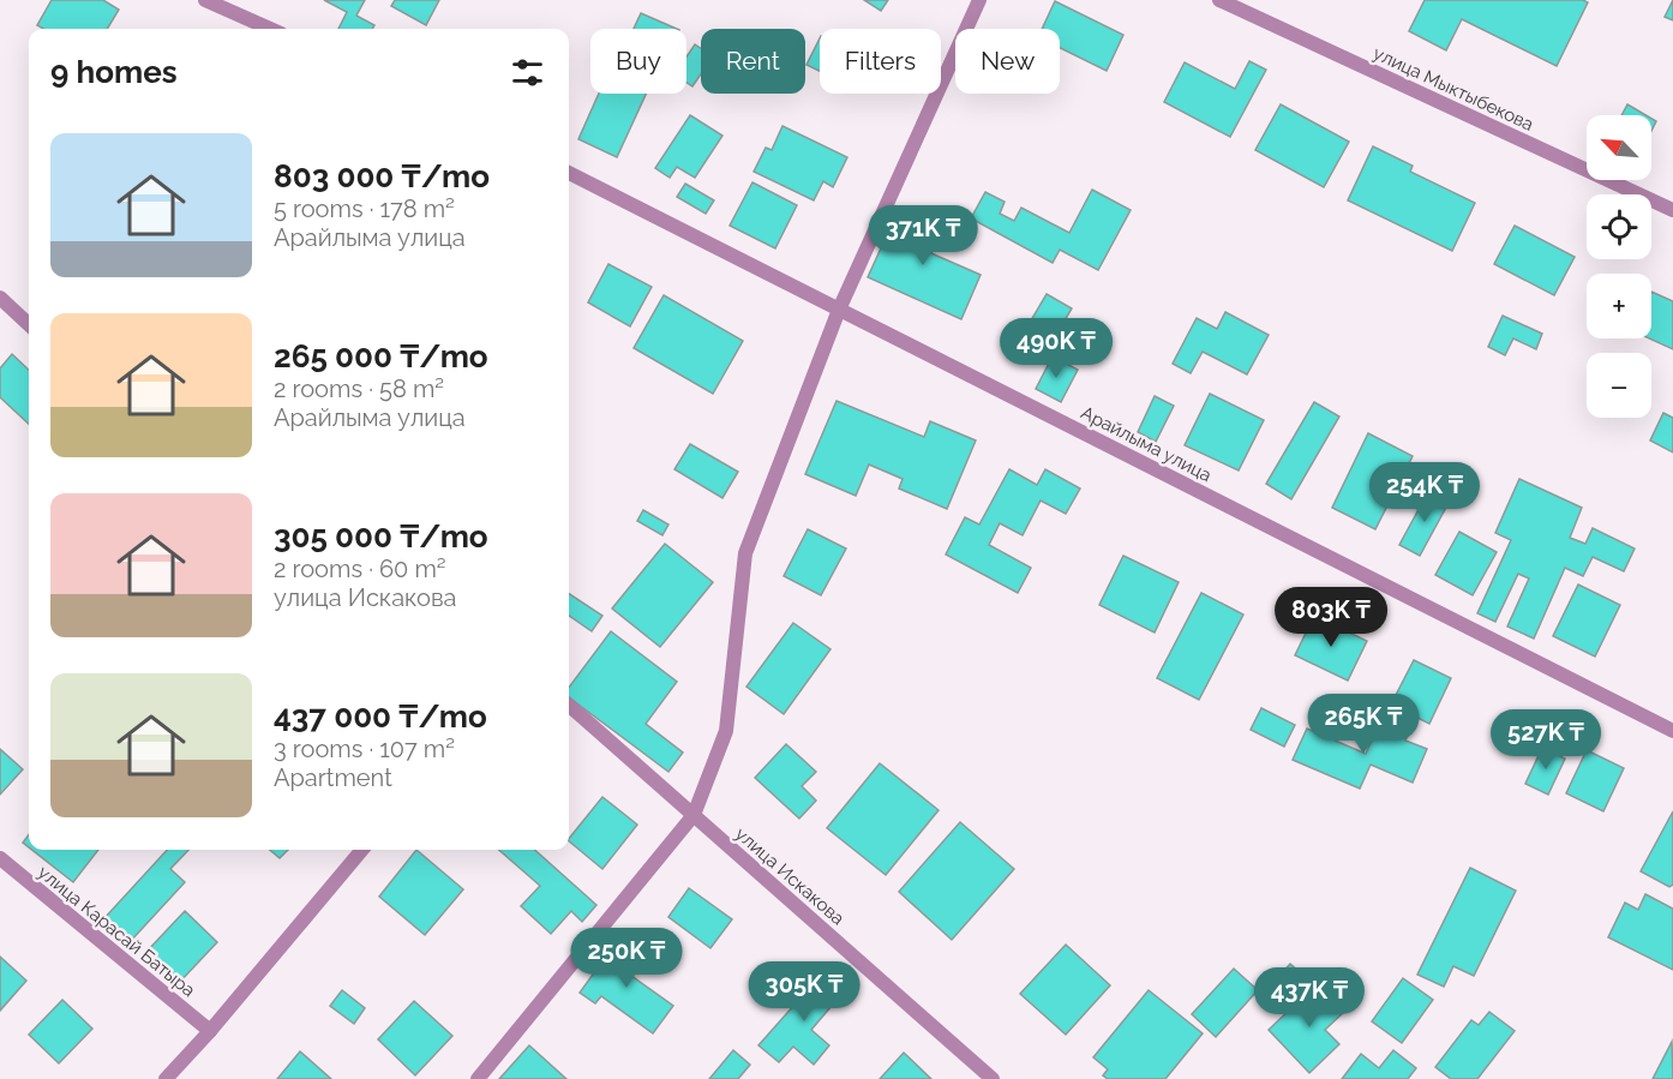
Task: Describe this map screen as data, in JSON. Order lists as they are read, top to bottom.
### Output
{
  "streets": {
    "street": [
      "улица Мыктыбекова",
      "Арайлыма улица",
      "улица Искакова",
      "улица Карасай Батыра"
    ]
  },
  "north": "top left",
  "page": {
    "chip": [
      "Buy",
      "Rent",
      "Filters",
      "New"
    ],
    "heading": "9 homes",
    "map_buttons": ["+", "−"],
    "list": [
      {
        "name": "803 000 ₸/mo",
        "note": "5 rooms · 178 m² · Арайлыма улица"
      },
      {
        "name": "265 000 ₸/mo",
        "note": "2 rooms · 58 m² · Арайлыма улица"
      },
      {
        "name": "305 000 ₸/mo",
        "note": "2 rooms · 60 m² · улица Искакова"
      },
      {
        "name": "437 000 ₸/mo",
        "note": "3 rooms · 107 m² · Apartment"
      }
    ],
    "price": [
      "371K ₸",
      "490K ₸",
      "254K ₸",
      "803K ₸",
      "265K ₸",
      "527K ₸",
      "250K ₸",
      "305K ₸",
      "437K ₸"
    ]
  }
}
